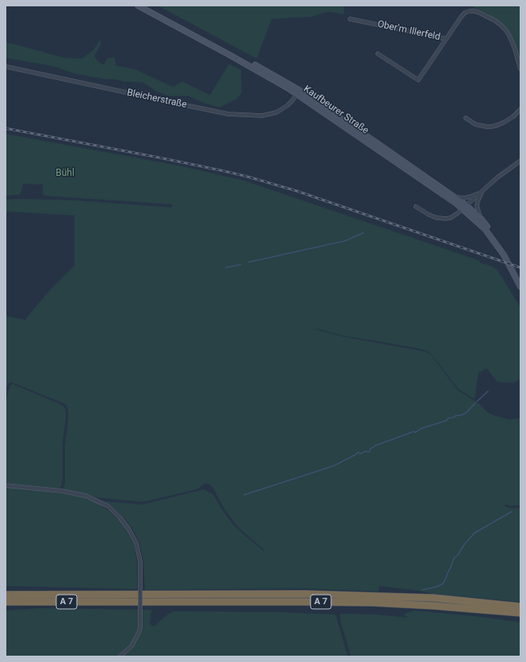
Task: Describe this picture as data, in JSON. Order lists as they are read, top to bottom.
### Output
{
  "streets": {
    "highway": ["A 7"],
    "main road": ["Kaufbeurer Straße"],
    "street": ["Ober'm Illerfeld", "Bleicherstraße"]
  },
  "crossings": [
    ["Bleicherstraße", "Kaufbeurer Straße"]
  ],
  "parks": ["Bühl"]
}
